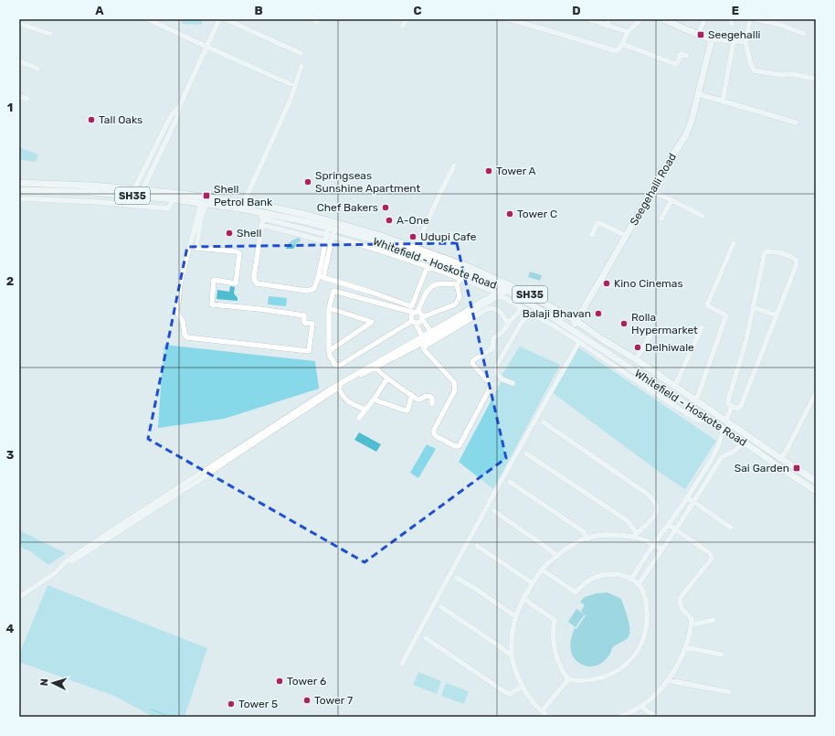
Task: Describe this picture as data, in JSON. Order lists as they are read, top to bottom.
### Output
{
  "streets": {
    "main road": ["Seegehalli Road", "SH35", "Whitefield - Hoskote Road"]
  },
  "crossings": [
    ["Seegehalli Road", "Whitefield - Hoskote Road"]
  ],
  "places": {
    "transit": ["Seegehalli", "Shell Petrol Bank", "Sai Garden"],
    "other": [
      "Tall Oaks",
      "Tower A",
      "Springseas Sunshine Apartment",
      "Chef Bakers",
      "Tower C",
      "A-One",
      "Shell",
      "Udupi Cafe",
      "Kino Cinemas",
      "Balaji Bhavan",
      "Rolla Hypermarket",
      "Delhiwale",
      "Tower 6",
      "Tower 7",
      "Tower 5"
    ]
  },
  "north": "left",
  "grid": {
    "columns": [
      "A",
      "B",
      "C",
      "D",
      "E"
    ],
    "rows": [
      "1",
      "2",
      "3",
      "4"
    ]
  }
}
